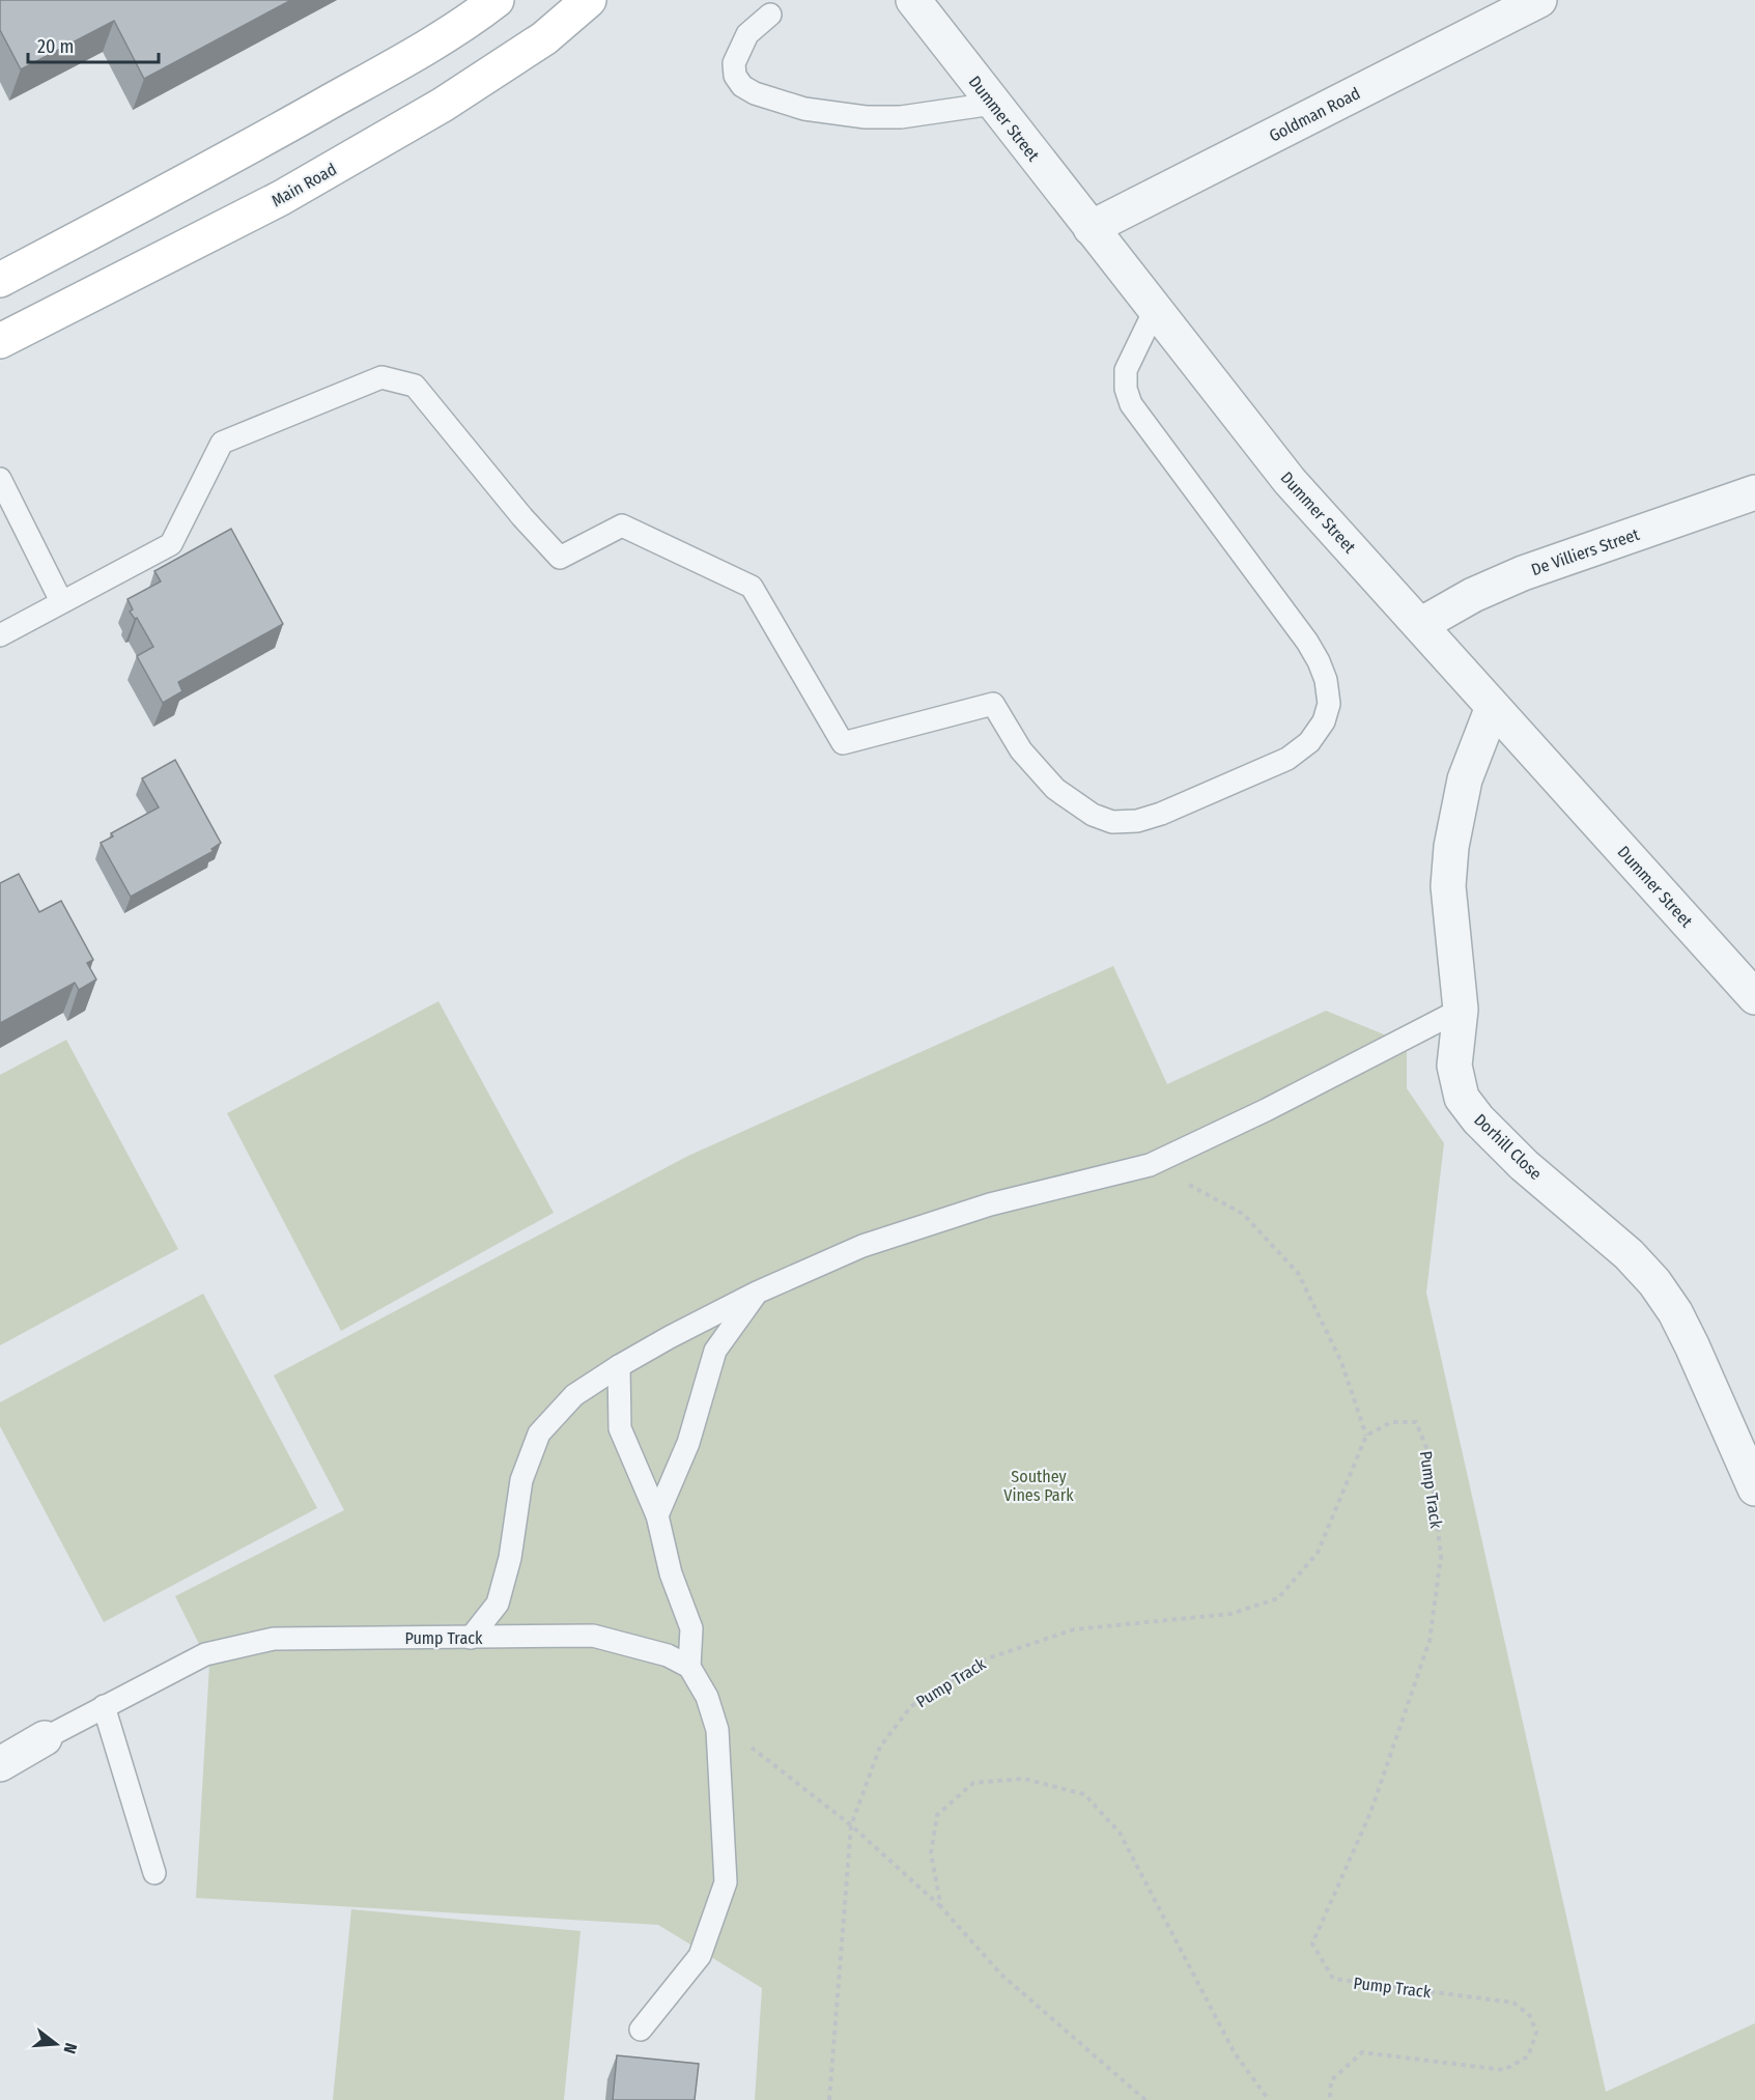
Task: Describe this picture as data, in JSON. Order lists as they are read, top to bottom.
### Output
{
  "streets": {
    "main road": ["Main Road"],
    "street": [
      "Goldman Road",
      "Dummer Street",
      "De Villiers Street",
      "Dorhill Close"
    ],
    "lane": ["Pump Track"]
  },
  "crossings": [
    ["Goldman Road", "Dummer Street"],
    ["Dummer Street", "De Villiers Street"],
    ["Dummer Street", "Dorhill Close"]
  ],
  "parks": ["Southey Vines Park"],
  "scale_bar": "20 m",
  "north": "right"
}
